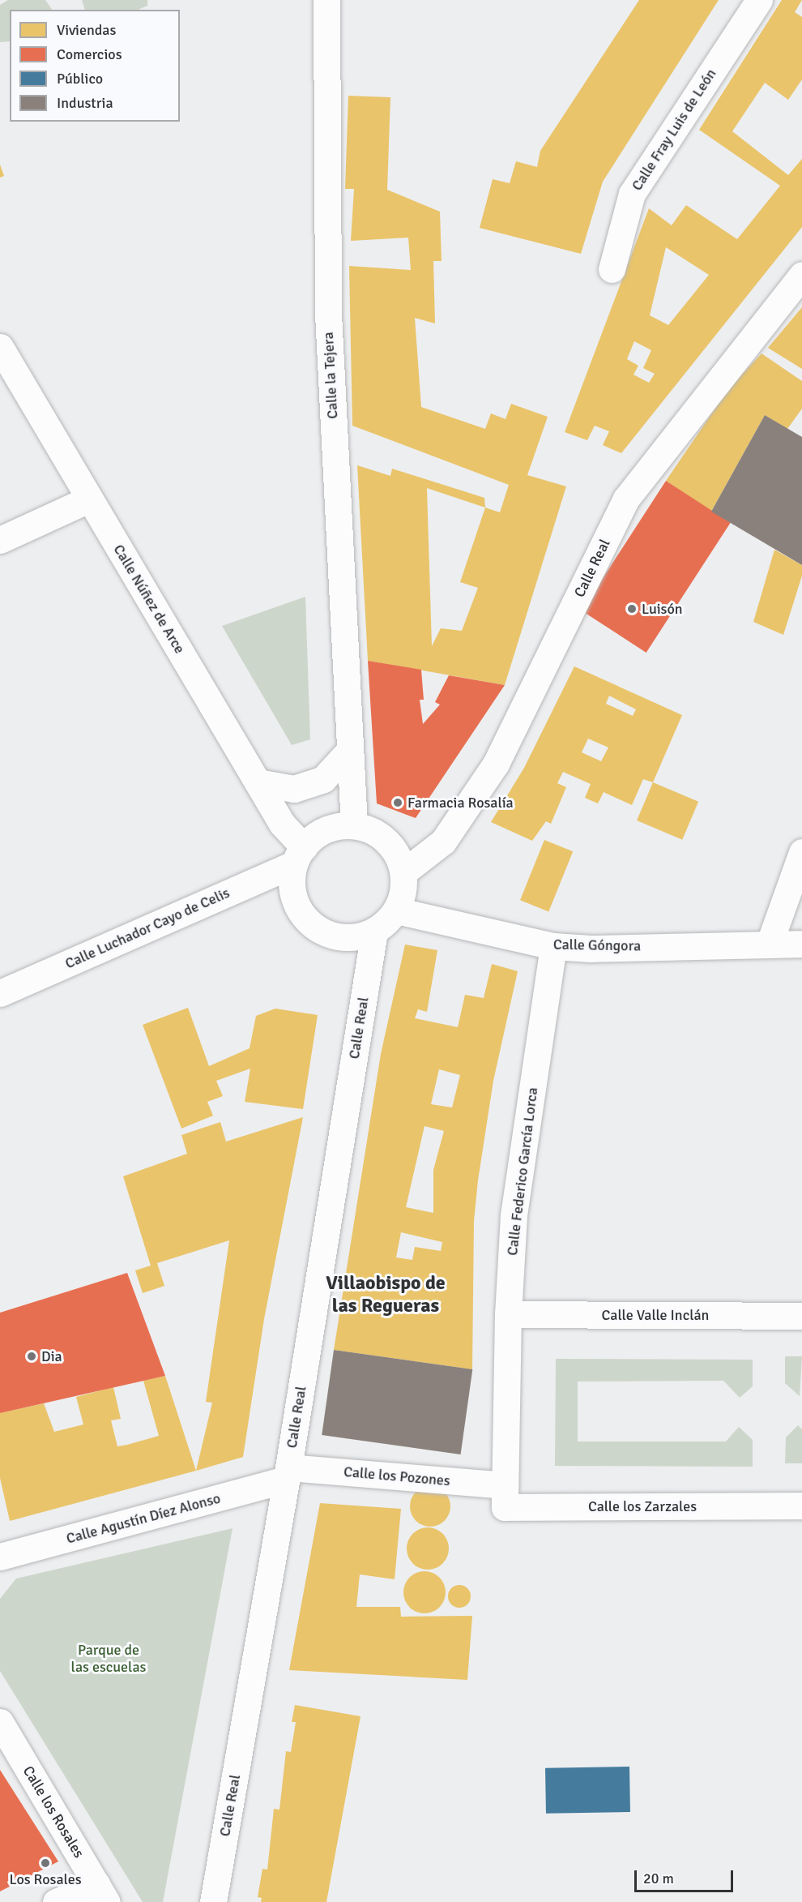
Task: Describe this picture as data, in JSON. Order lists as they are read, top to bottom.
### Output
{
  "streets": {
    "street": [
      "Calle Fray Luis de León",
      "Calle la Tejera",
      "Calle Real",
      "Calle Núñez de Arce",
      "Calle Luchador Cayo de Celis",
      "Calle Góngora",
      "Calle Federico García Lorca",
      "Calle Valle Inclán",
      "Calle los Pozones",
      "Calle los Zarzales",
      "Calle Agustín Díez Alonso",
      "Calle los Rosales"
    ]
  },
  "crossings": [
    ["Calle la Tejera", "Calle Real"],
    ["Calle la Tejera", "Calle Núñez de Arce"],
    ["Calle la Tejera", "Calle Luchador Cayo de Celis"],
    ["Calle la Tejera", "Calle Góngora"],
    ["Calle Real", "Calle Núñez de Arce"],
    ["Calle Real", "Calle Luchador Cayo de Celis"],
    ["Calle Real", "Calle Góngora"],
    ["Calle Real", "Calle los Pozones"],
    ["Calle Real", "Calle Agustín Díez Alonso"],
    ["Calle Núñez de Arce", "Calle Luchador Cayo de Celis"],
    ["Calle Núñez de Arce", "Calle Góngora"],
    ["Calle Luchador Cayo de Celis", "Calle Góngora"],
    ["Calle Góngora", "Calle Federico García Lorca"],
    ["Calle Federico García Lorca", "Calle Valle Inclán"],
    ["Calle Federico García Lorca", "Calle los Pozones"],
    ["Calle Federico García Lorca", "Calle los Zarzales"],
    ["Calle los Pozones", "Calle los Zarzales"],
    ["Calle los Pozones", "Calle Agustín Díez Alonso"]
  ],
  "districts": ["Villaobispo de las Regueras"],
  "parks": ["Parque de las escuelas"],
  "places": [
    "Luisón",
    "Farmacia Rosalía",
    "Dia",
    "Los Rosales"
  ],
  "legend": [
    "Viviendas",
    "Comercios",
    "Público",
    "Industria"
  ],
  "scale_bar": "20 m"
}
